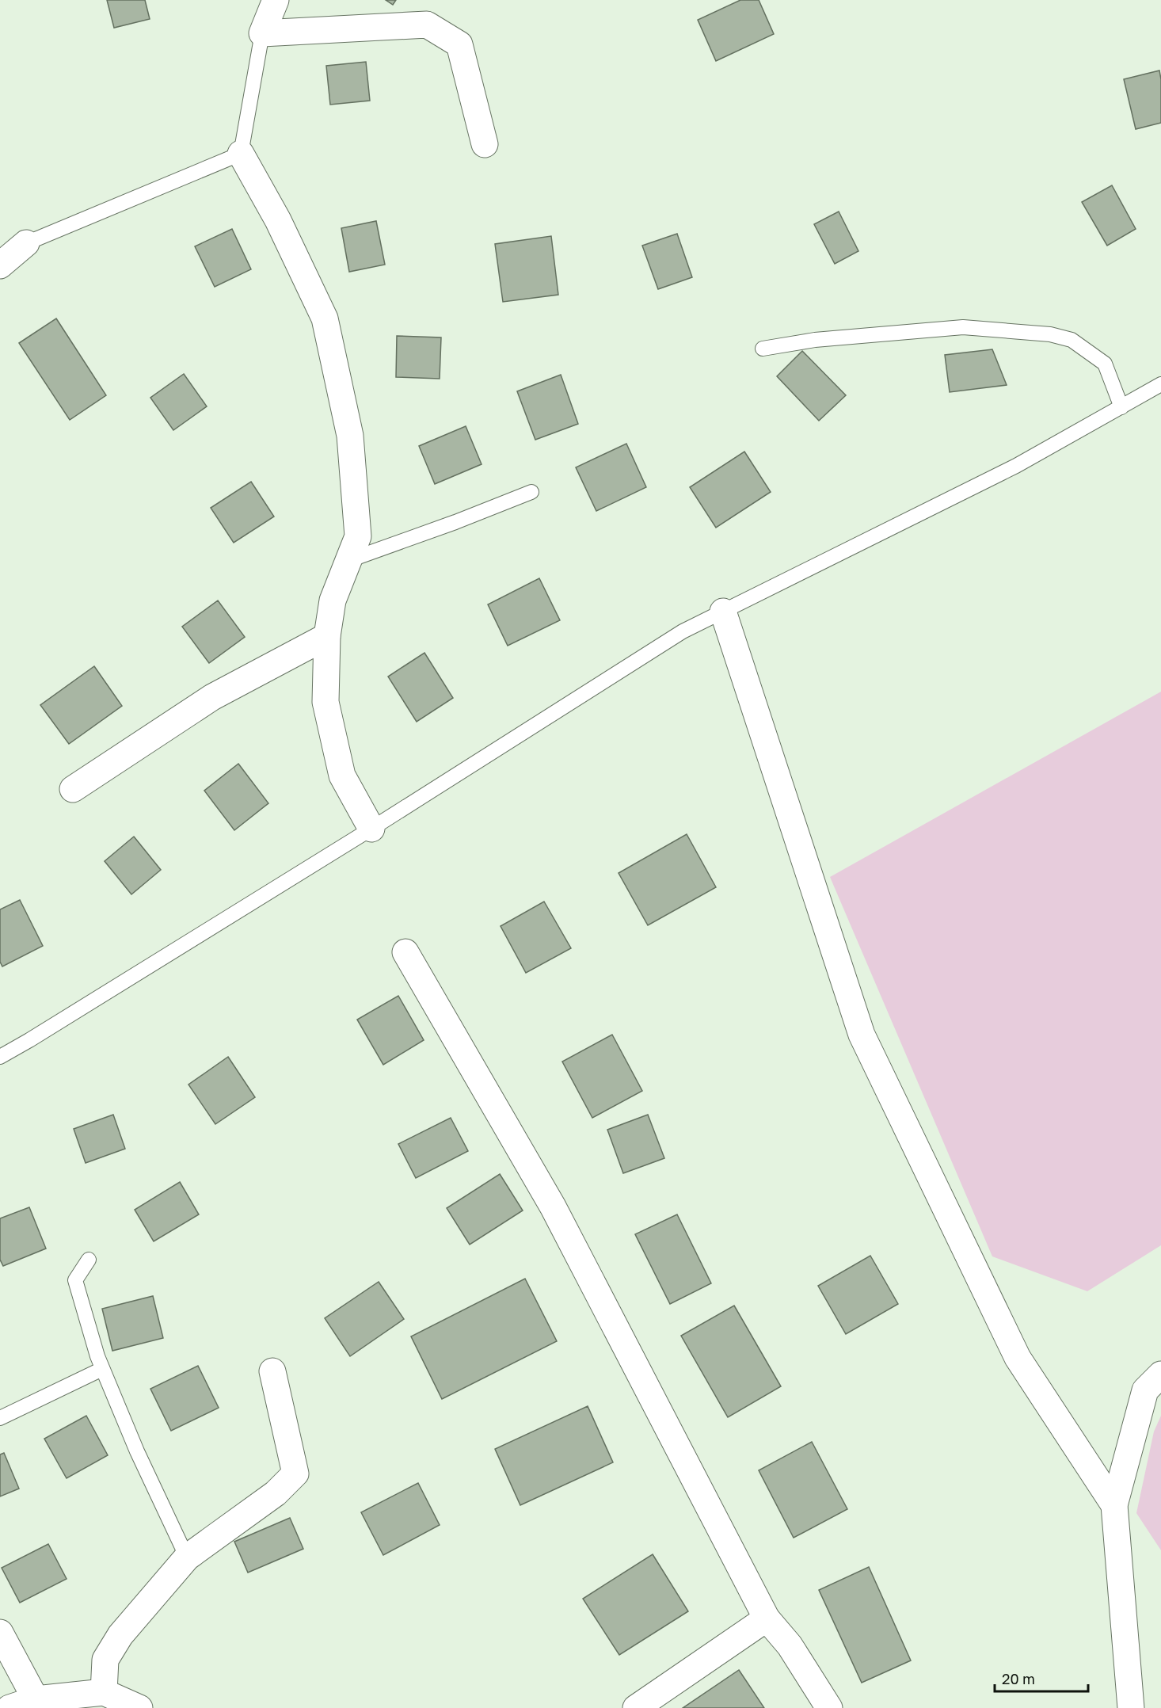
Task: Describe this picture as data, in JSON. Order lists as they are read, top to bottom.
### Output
{
  "scale_bar": "20 m"
}
